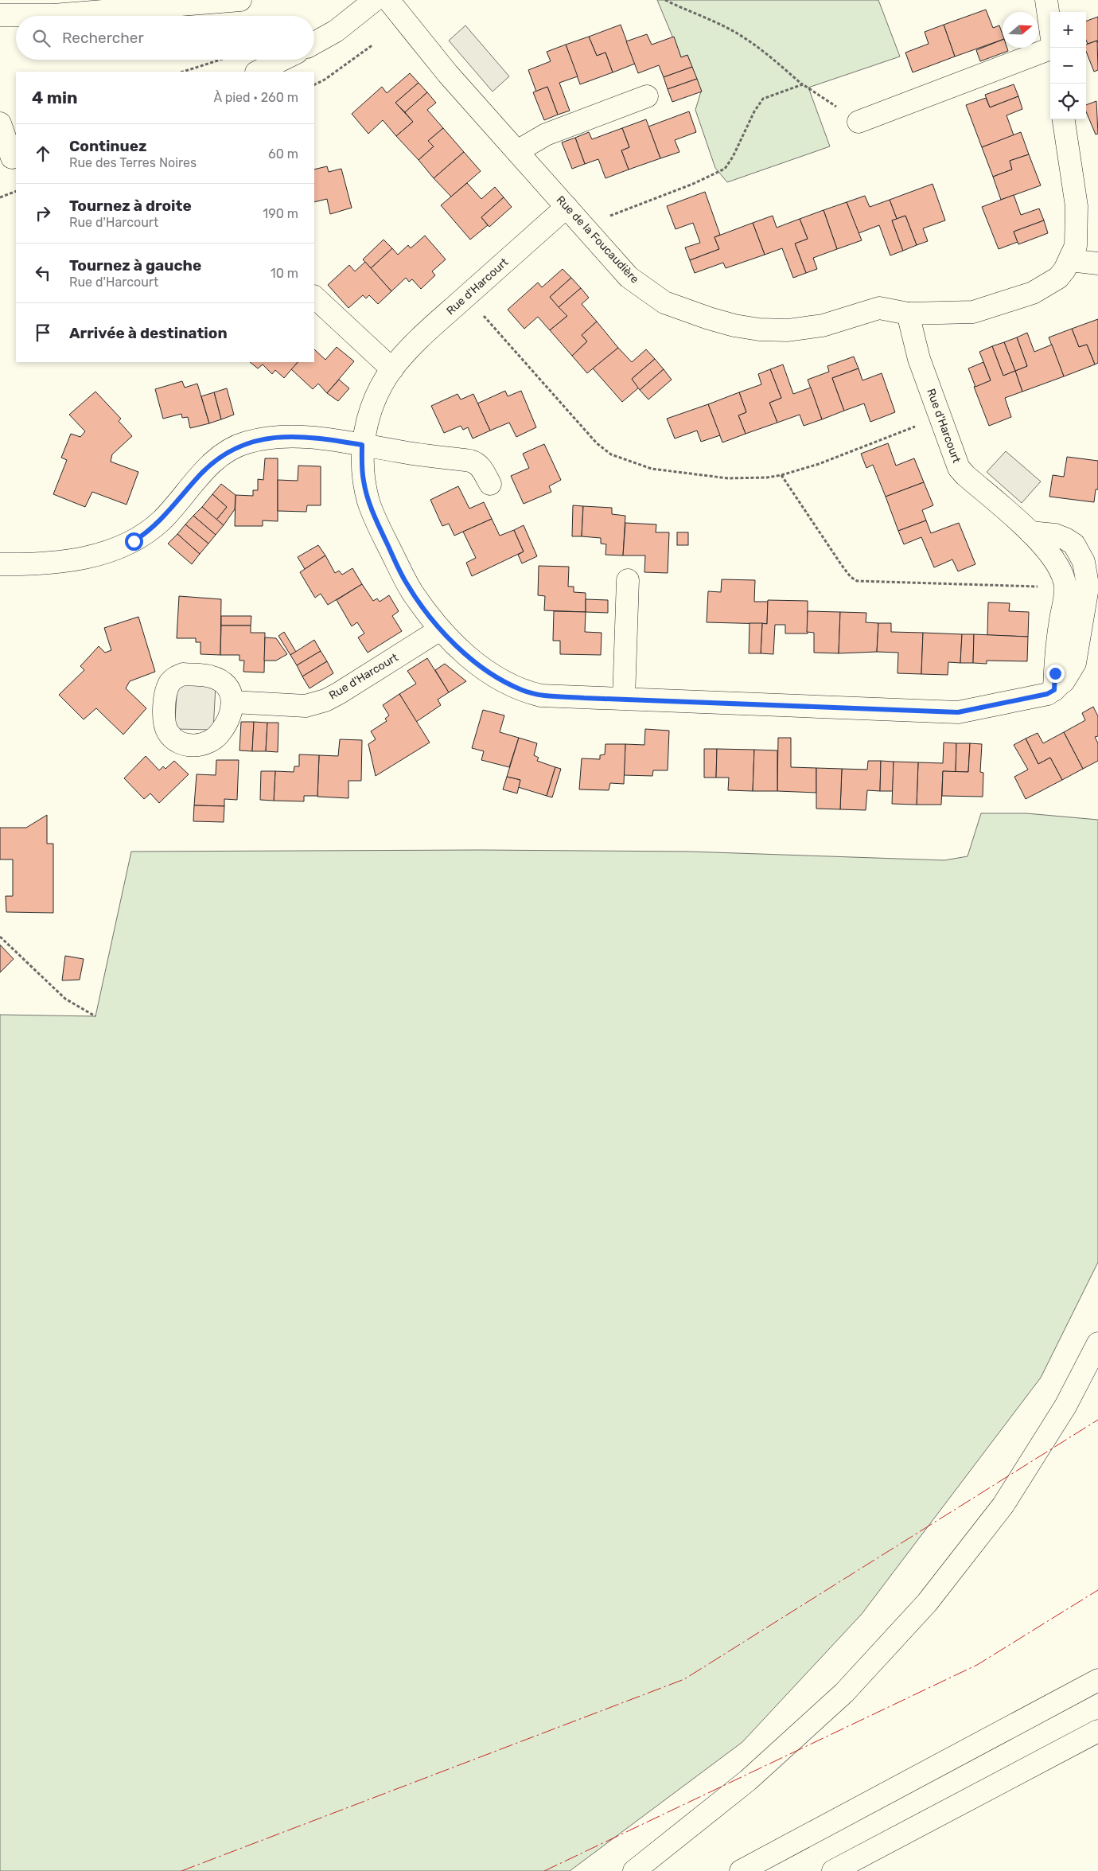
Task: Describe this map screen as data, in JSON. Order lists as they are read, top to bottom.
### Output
{
  "streets": {
    "main road": ["Rue de la Foucaudière", "Rue d'Harcourt"]
  },
  "crossings": [
    ["Rue de la Foucaudière", "Rue d'Harcourt"]
  ],
  "north": "right",
  "page": {
    "map_buttons": ["+", "−"],
    "search": "Rechercher",
    "heading": ["4 min", "À pied · 260 m"],
    "list": [
      ["Continuez", "Rue des Terres Noires", "60 m"],
      ["Tournez à droite", "Rue d'Harcourt", "190 m"],
      ["Tournez à gauche", "Rue d'Harcourt", "10 m"],
      "Arrivée à destination"
    ]
  }
}
